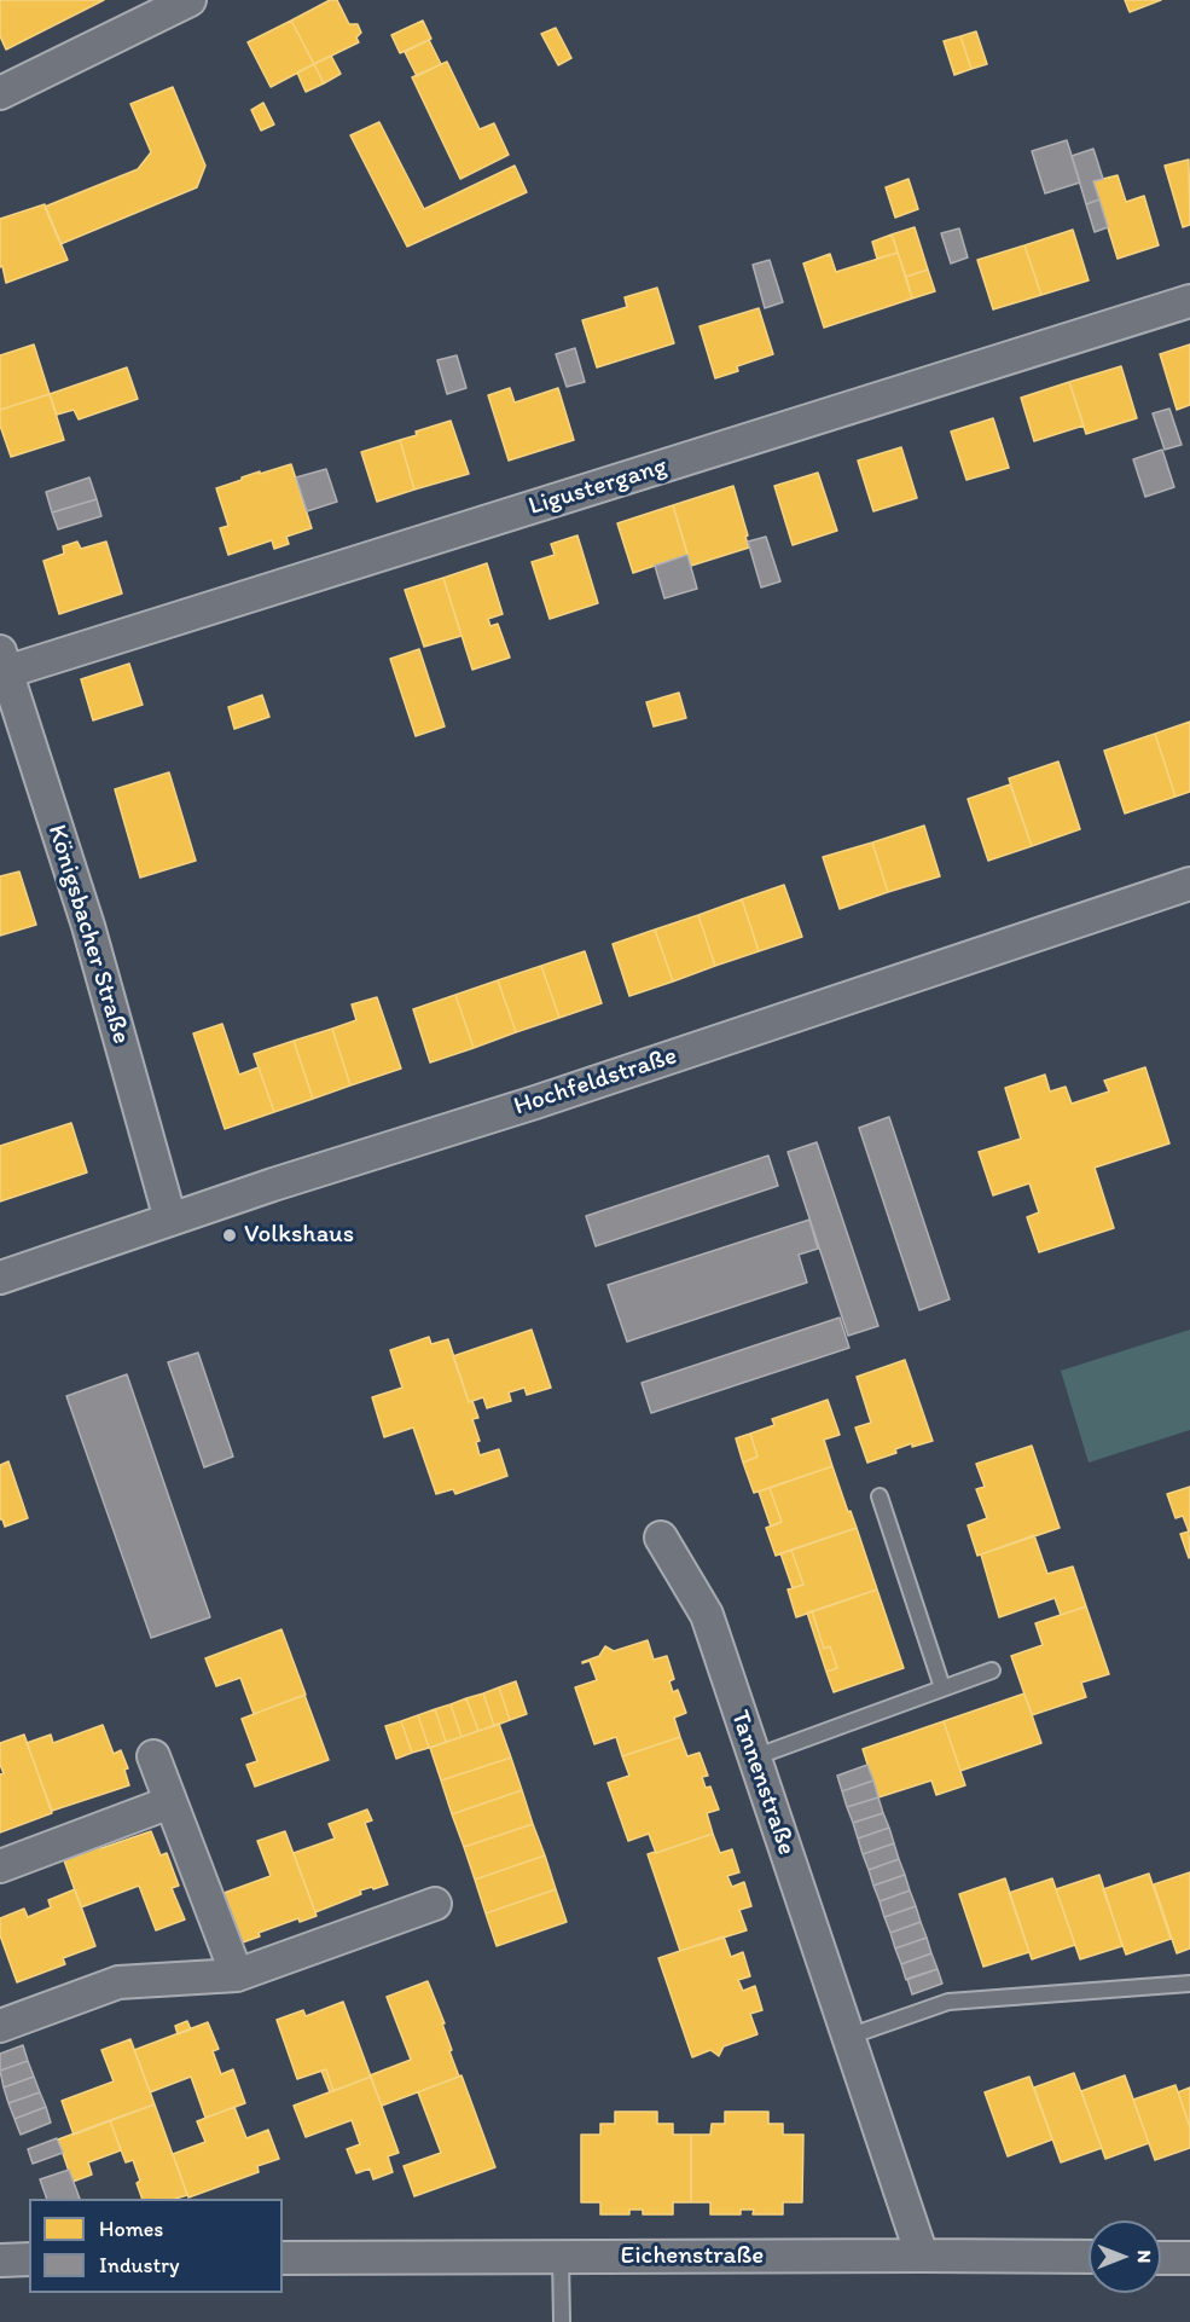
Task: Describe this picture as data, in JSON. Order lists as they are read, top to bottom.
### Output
{
  "streets": {
    "street": [
      "Ligustergang",
      "Königsbacher Straße",
      "Hochfeldstraße",
      "Tannenstraße",
      "Eichenstraße"
    ]
  },
  "crossings": [
    ["Ligustergang", "Königsbacher Straße"],
    ["Königsbacher Straße", "Hochfeldstraße"],
    ["Tannenstraße", "Eichenstraße"]
  ],
  "places": ["Volkshaus"],
  "legend": ["Homes", "Industry"],
  "north": "right"
}
